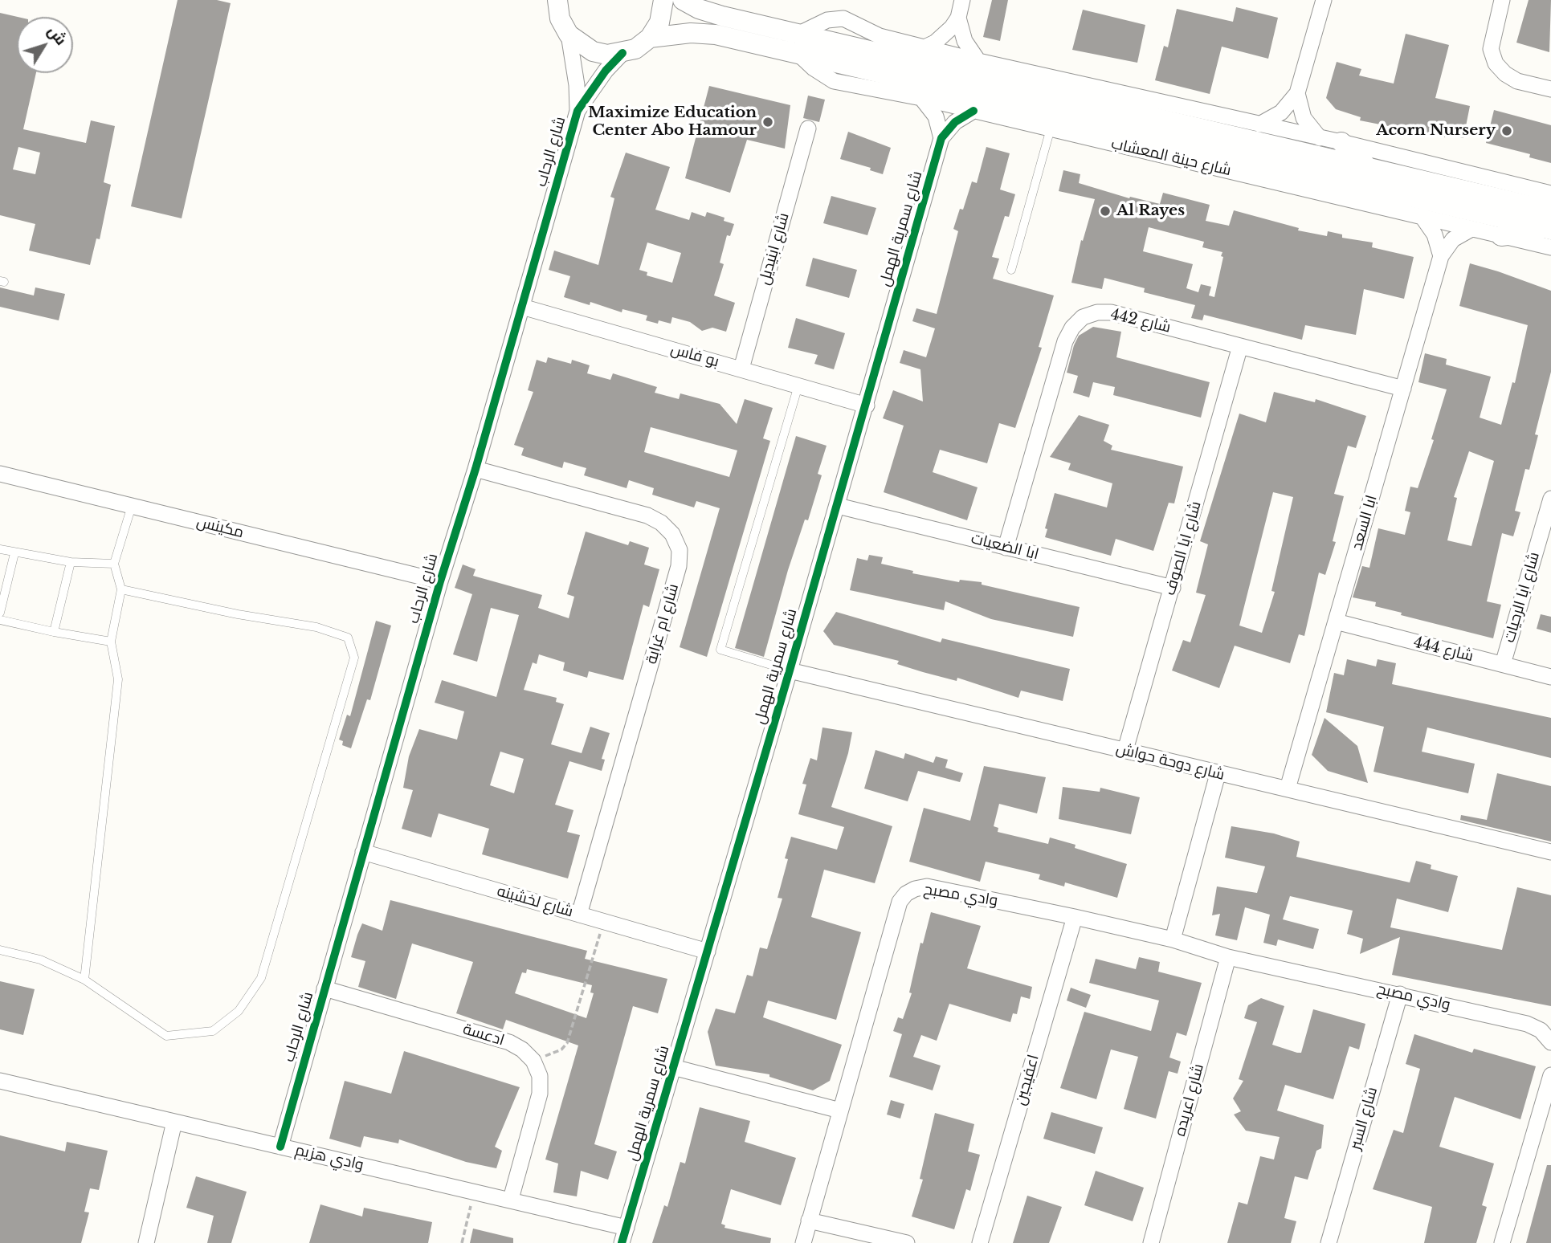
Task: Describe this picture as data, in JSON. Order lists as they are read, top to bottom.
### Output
{
  "streets": {
    "street": [
      "شارع الرحاب",
      "شارع حينة المعشاب",
      "شارع سمرية الهمل",
      "شارع ابنيديل",
      "شارع 442",
      "بو فاس",
      "ابا السعد",
      "مكينس",
      "ابا الضعيات",
      "شارع ابا الصوف",
      "شارع ابا الرحيات",
      "شارع ام غرابة",
      "شارع 444",
      "شارع دوحة حواش",
      "وادي مصبح",
      "شارع لخشينه",
      "ادعسة",
      "اعفيجين",
      "شارع اعريده",
      "شارع السبر",
      "وادي هزيم"
    ]
  },
  "crossings": [
    ["شارع الرحاب", "بو فاس"],
    ["شارع الرحاب", "مكينس"],
    ["شارع الرحاب", "شارع ام غرابة"],
    ["شارع الرحاب", "شارع لخشينه"],
    ["شارع الرحاب", "ادعسة"],
    ["شارع الرحاب", "وادي هزيم"],
    ["شارع حينة المعشاب", "شارع سمرية الهمل"],
    ["شارع حينة المعشاب", "ابا السعد"],
    ["شارع سمرية الهمل", "بو فاس"],
    ["شارع سمرية الهمل", "ابا الضعيات"],
    ["شارع سمرية الهمل", "شارع دوحة حواش"],
    ["شارع سمرية الهمل", "شارع لخشينه"],
    ["شارع سمرية الهمل", "وادي هزيم"],
    ["شارع ابنيديل", "بو فاس"],
    ["شارع 442", "ابا السعد"],
    ["شارع 442", "ابا الضعيات"],
    ["شارع 442", "شارع ابا الصوف"],
    ["ابا السعد", "شارع 444"],
    ["ابا السعد", "شارع دوحة حواش"],
    ["ابا الضعيات", "شارع ابا الصوف"],
    ["شارع ابا الصوف", "شارع دوحة حواش"],
    ["شارع ابا الرحيات", "شارع 444"],
    ["شارع ام غرابة", "شارع لخشينه"],
    ["وادي مصبح", "اعفيجين"],
    ["وادي مصبح", "شارع اعريده"],
    ["وادي مصبح", "شارع السبر"]
  ],
  "places": ["Maximize Education Center Abo Hamour", "Acorn Nursery", "Al Rayes"],
  "north": "top right"
}
